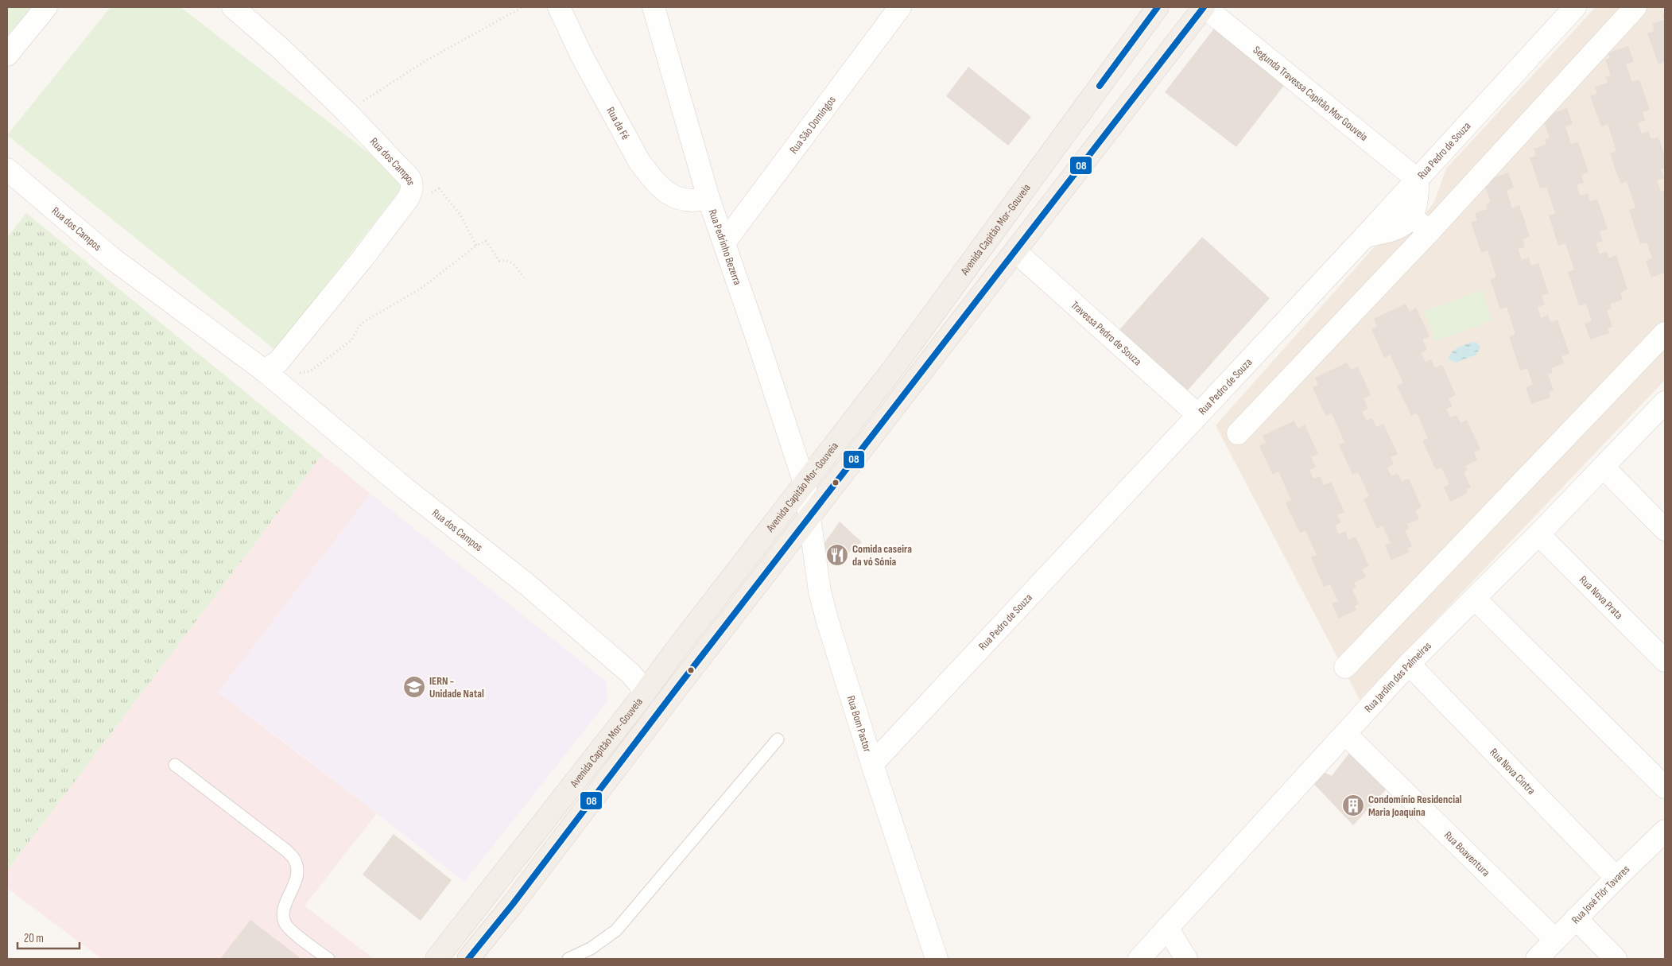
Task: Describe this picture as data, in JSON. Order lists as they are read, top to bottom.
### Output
{
  "streets": {
    "main road": ["Avenida Capitão Mor-Gouveia"],
    "street": [
      "Segunda Travessa Capitão Mor Gouveia",
      "Rua da Fé",
      "Rua São Domingos",
      "Rua Pedro de Souza",
      "Rua dos Campos",
      "Rua Pedrinho Bezerra",
      "Travessa Pedro de Souza",
      "Rua Nova Prata",
      "Rua Jardim das Palmeiras",
      "Rua Bom Pastor",
      "Rua Nova Cintra",
      "Rua Boaventura",
      "Rua José Flôr Tavares"
    ]
  },
  "crossings": [
    ["Segunda Travessa Capitão Mor Gouveia", "Rua Pedro de Souza"],
    ["Segunda Travessa Capitão Mor Gouveia", "Avenida Capitão Mor-Gouveia"],
    ["Rua da Fé", "Rua Pedrinho Bezerra"],
    ["Rua São Domingos", "Rua Pedrinho Bezerra"],
    ["Rua Pedro de Souza", "Travessa Pedro de Souza"],
    ["Rua Pedro de Souza", "Rua Bom Pastor"],
    ["Rua dos Campos", "Avenida Capitão Mor-Gouveia"],
    ["Avenida Capitão Mor-Gouveia", "Rua Pedrinho Bezerra"],
    ["Avenida Capitão Mor-Gouveia", "Travessa Pedro de Souza"],
    ["Avenida Capitão Mor-Gouveia", "Rua Bom Pastor"],
    ["Rua Pedrinho Bezerra", "Rua Bom Pastor"],
    ["Rua Nova Prata", "Rua Jardim das Palmeiras"],
    ["Rua Jardim das Palmeiras", "Rua Nova Cintra"],
    ["Rua Jardim das Palmeiras", "Rua Boaventura"],
    ["Rua Nova Cintra", "Rua José Flôr Tavares"],
    ["Rua Boaventura", "Rua José Flôr Tavares"]
  ],
  "places": {
    "restaurant": ["Comida caseira da vó Sónia"],
    "school or university": ["IERN - Unidade Natal"],
    "building": ["Condomínio Residencial Maria Joaquina"]
  },
  "lines": ["transit line 08"],
  "scale_bar": "20 m"
}
